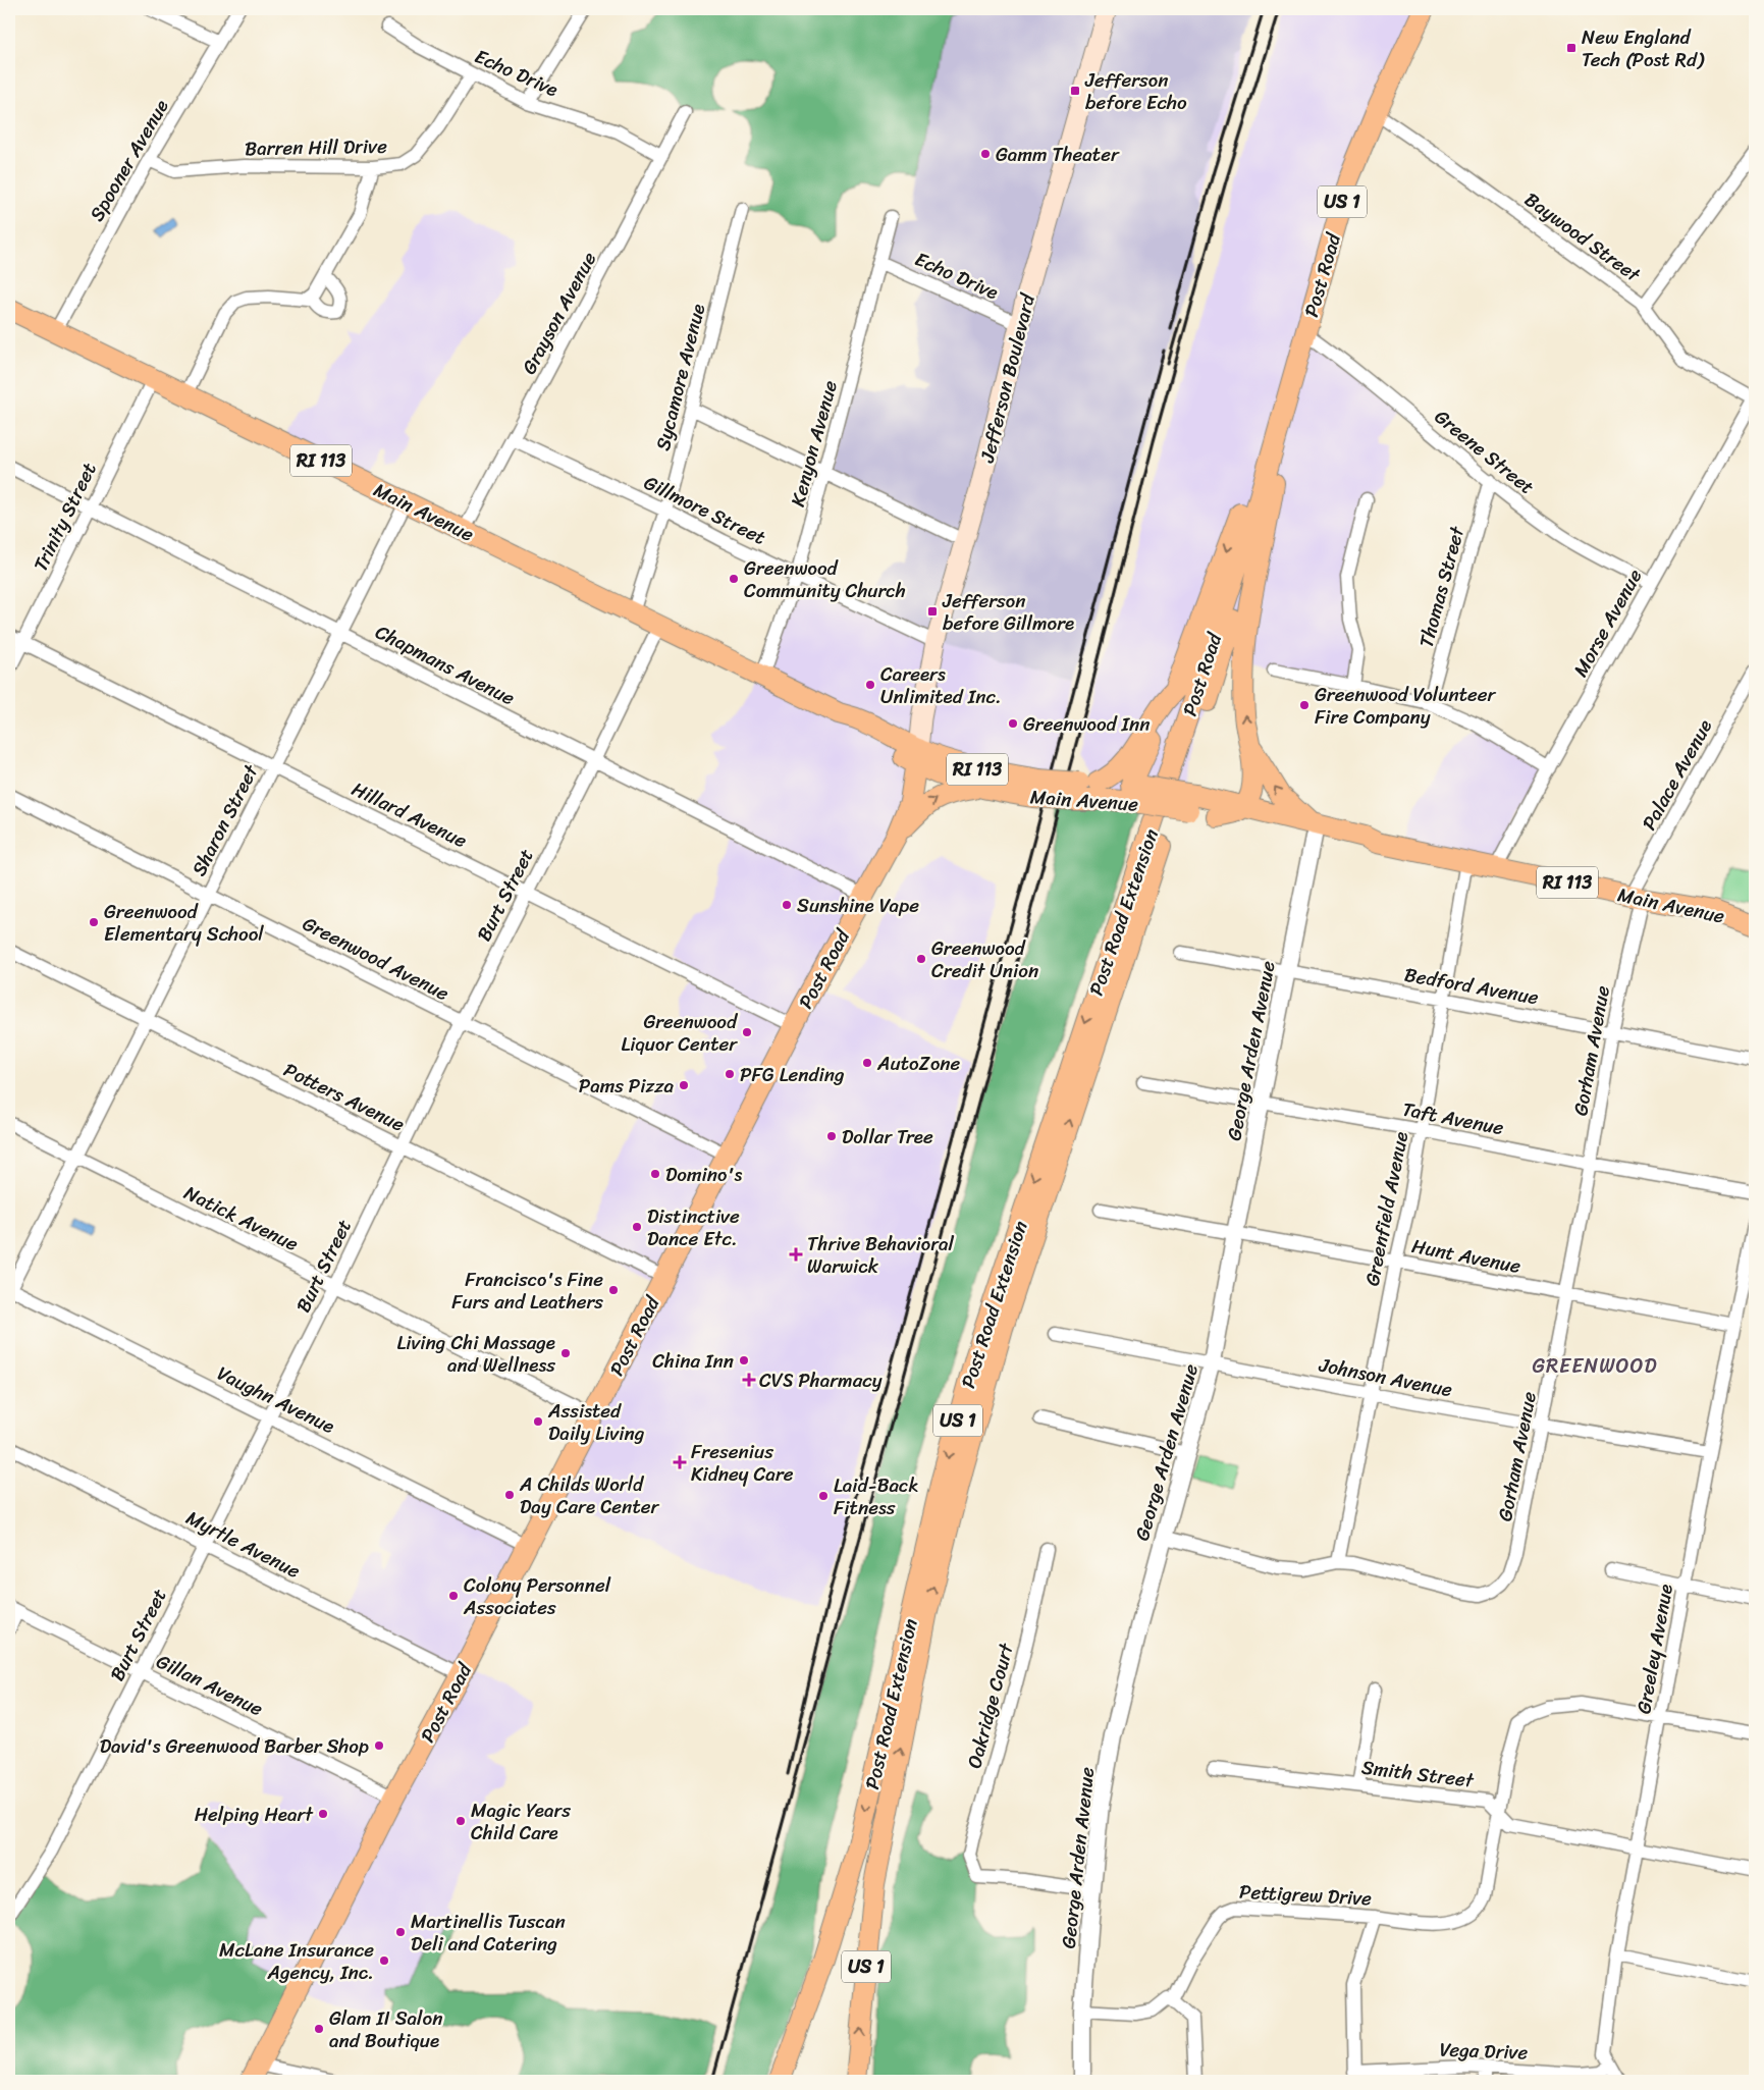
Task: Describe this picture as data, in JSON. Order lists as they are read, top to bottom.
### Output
{
  "streets": {
    "main road": [
      "US 1",
      "Post Road",
      "Jefferson Boulevard",
      "RI 113",
      "Main Avenue",
      "Post Road Extension"
    ],
    "street": [
      "Echo Drive",
      "Barren Hill Drive",
      "Spooner Avenue",
      "Baywood Street",
      "Grayson Avenue",
      "Sycamore Avenue",
      "Kenyon Avenue",
      "Greene Street",
      "Gillmore Street",
      "Trinity Street",
      "Thomas Street",
      "Morse Avenue",
      "Chapmans Avenue",
      "Palace Avenue",
      "Hillard Avenue",
      "Sharon Street",
      "Burt Street",
      "Greenwood Avenue",
      "Bedford Avenue",
      "George Arden Avenue",
      "Gorham Avenue",
      "Potters Avenue",
      "Taft Avenue",
      "Greenfield Avenue",
      "Natick Avenue",
      "Hunt Avenue",
      "Johnson Avenue",
      "Vaughn Avenue",
      "Myrtle Avenue",
      "Greeley Avenue",
      "Gillan Avenue",
      "Oakridge Court",
      "Smith Street",
      "Pettigrew Drive",
      "Vega Drive"
    ]
  },
  "crossings": [
    ["Echo Drive", "Barren Hill Drive"],
    ["Echo Drive", "Grayson Avenue"],
    ["Echo Drive", "Jefferson Boulevard"],
    ["Echo Drive", "Kenyon Avenue"],
    ["Barren Hill Drive", "Spooner Avenue"],
    ["Spooner Avenue", "Main Avenue"],
    ["Baywood Street", "Post Road"],
    ["Baywood Street", "Morse Avenue"],
    ["Post Road", "Jefferson Boulevard"],
    ["Post Road", "Greene Street"],
    ["Post Road", "Main Avenue"],
    ["Post Road", "Chapmans Avenue"],
    ["Post Road", "Hillard Avenue"],
    ["Post Road", "Post Road Extension"],
    ["Post Road", "Greenwood Avenue"],
    ["Post Road", "Potters Avenue"],
    ["Post Road", "Natick Avenue"],
    ["Post Road", "Vaughn Avenue"],
    ["Post Road", "Myrtle Avenue"],
    ["Post Road", "Gillan Avenue"],
    ["Grayson Avenue", "Gillmore Street"],
    ["Grayson Avenue", "Main Avenue"],
    ["Sycamore Avenue", "Gillmore Street"],
    ["Sycamore Avenue", "Main Avenue"],
    ["Jefferson Boulevard", "Gillmore Street"],
    ["Jefferson Boulevard", "Main Avenue"],
    ["Kenyon Avenue", "Gillmore Street"],
    ["Kenyon Avenue", "Main Avenue"],
    ["Greene Street", "Thomas Street"],
    ["Greene Street", "Morse Avenue"],
    ["Main Avenue", "Trinity Street"],
    ["Main Avenue", "Morse Avenue"],
    ["Main Avenue", "Palace Avenue"],
    ["Main Avenue", "Sharon Street"],
    ["Main Avenue", "Burt Street"],
    ["Main Avenue", "George Arden Avenue"],
    ["Main Avenue", "Gorham Avenue"],
    ["Main Avenue", "Greenfield Avenue"],
    ["Trinity Street", "Chapmans Avenue"],
    ["Trinity Street", "Hillard Avenue"],
    ["Chapmans Avenue", "Sharon Street"],
    ["Chapmans Avenue", "Burt Street"],
    ["Palace Avenue", "Gorham Avenue"],
    ["Hillard Avenue", "Sharon Street"],
    ["Hillard Avenue", "Burt Street"],
    ["Sharon Street", "Greenwood Avenue"],
    ["Sharon Street", "Potters Avenue"],
    ["Sharon Street", "Natick Avenue"],
    ["Sharon Street", "Vaughn Avenue"],
    ["Burt Street", "Greenwood Avenue"],
    ["Burt Street", "Potters Avenue"],
    ["Burt Street", "Natick Avenue"],
    ["Burt Street", "Vaughn Avenue"],
    ["Burt Street", "Myrtle Avenue"],
    ["Burt Street", "Gillan Avenue"],
    ["Bedford Avenue", "George Arden Avenue"],
    ["Bedford Avenue", "Gorham Avenue"],
    ["Bedford Avenue", "Greenfield Avenue"],
    ["George Arden Avenue", "Gorham Avenue"],
    ["George Arden Avenue", "Taft Avenue"],
    ["George Arden Avenue", "Hunt Avenue"],
    ["George Arden Avenue", "Johnson Avenue"],
    ["George Arden Avenue", "Oakridge Court"],
    ["Gorham Avenue", "Taft Avenue"],
    ["Gorham Avenue", "Greenfield Avenue"],
    ["Gorham Avenue", "Hunt Avenue"],
    ["Gorham Avenue", "Johnson Avenue"],
    ["Taft Avenue", "Greenfield Avenue"],
    ["Greenfield Avenue", "Hunt Avenue"],
    ["Greenfield Avenue", "Johnson Avenue"],
    ["Hunt Avenue", "Greeley Avenue"],
    ["Johnson Avenue", "Greeley Avenue"],
    ["Greeley Avenue", "Smith Street"],
    ["Greeley Avenue", "Pettigrew Drive"],
    ["Greeley Avenue", "Vega Drive"],
    ["Smith Street", "Pettigrew Drive"]
  ],
  "districts": ["GREENWOOD"],
  "places": {
    "transit": ["New England Tech (Post Rd)", "Jefferson before Echo", "Jefferson before Gillmore"],
    "other": [
      "Gamm Theater",
      "Greenwood Community Church",
      "Careers Unlimited Inc.",
      "Greenwood Volunteer Fire Company",
      "Greenwood Inn",
      "Sunshine Vape",
      "Greenwood Elementary School",
      "Greenwood Credit Union",
      "Greenwood Liquor Center",
      "AutoZone",
      "PFG Lending",
      "Pams Pizza",
      "Dollar Tree",
      "Domino's",
      "Distinctive Dance Etc.",
      "Francisco's Fine Furs and Leathers",
      "Living Chi Massage and Wellness",
      "China Inn",
      "Assisted Daily Living",
      "A Childs World Day Care Center",
      "Laid-Back Fitness",
      "Colony Personnel Associates",
      "David's Greenwood Barber Shop",
      "Helping Heart",
      "Magic Years Child Care",
      "Martinellis Tuscan Deli and Catering",
      "McLane Insurance Agency, Inc.",
      "Glam II Salon and Boutique"
    ],
    "health": ["Thrive Behavioral Warwick", "CVS Pharmacy", "Fresenius Kidney Care"]
  }
}
